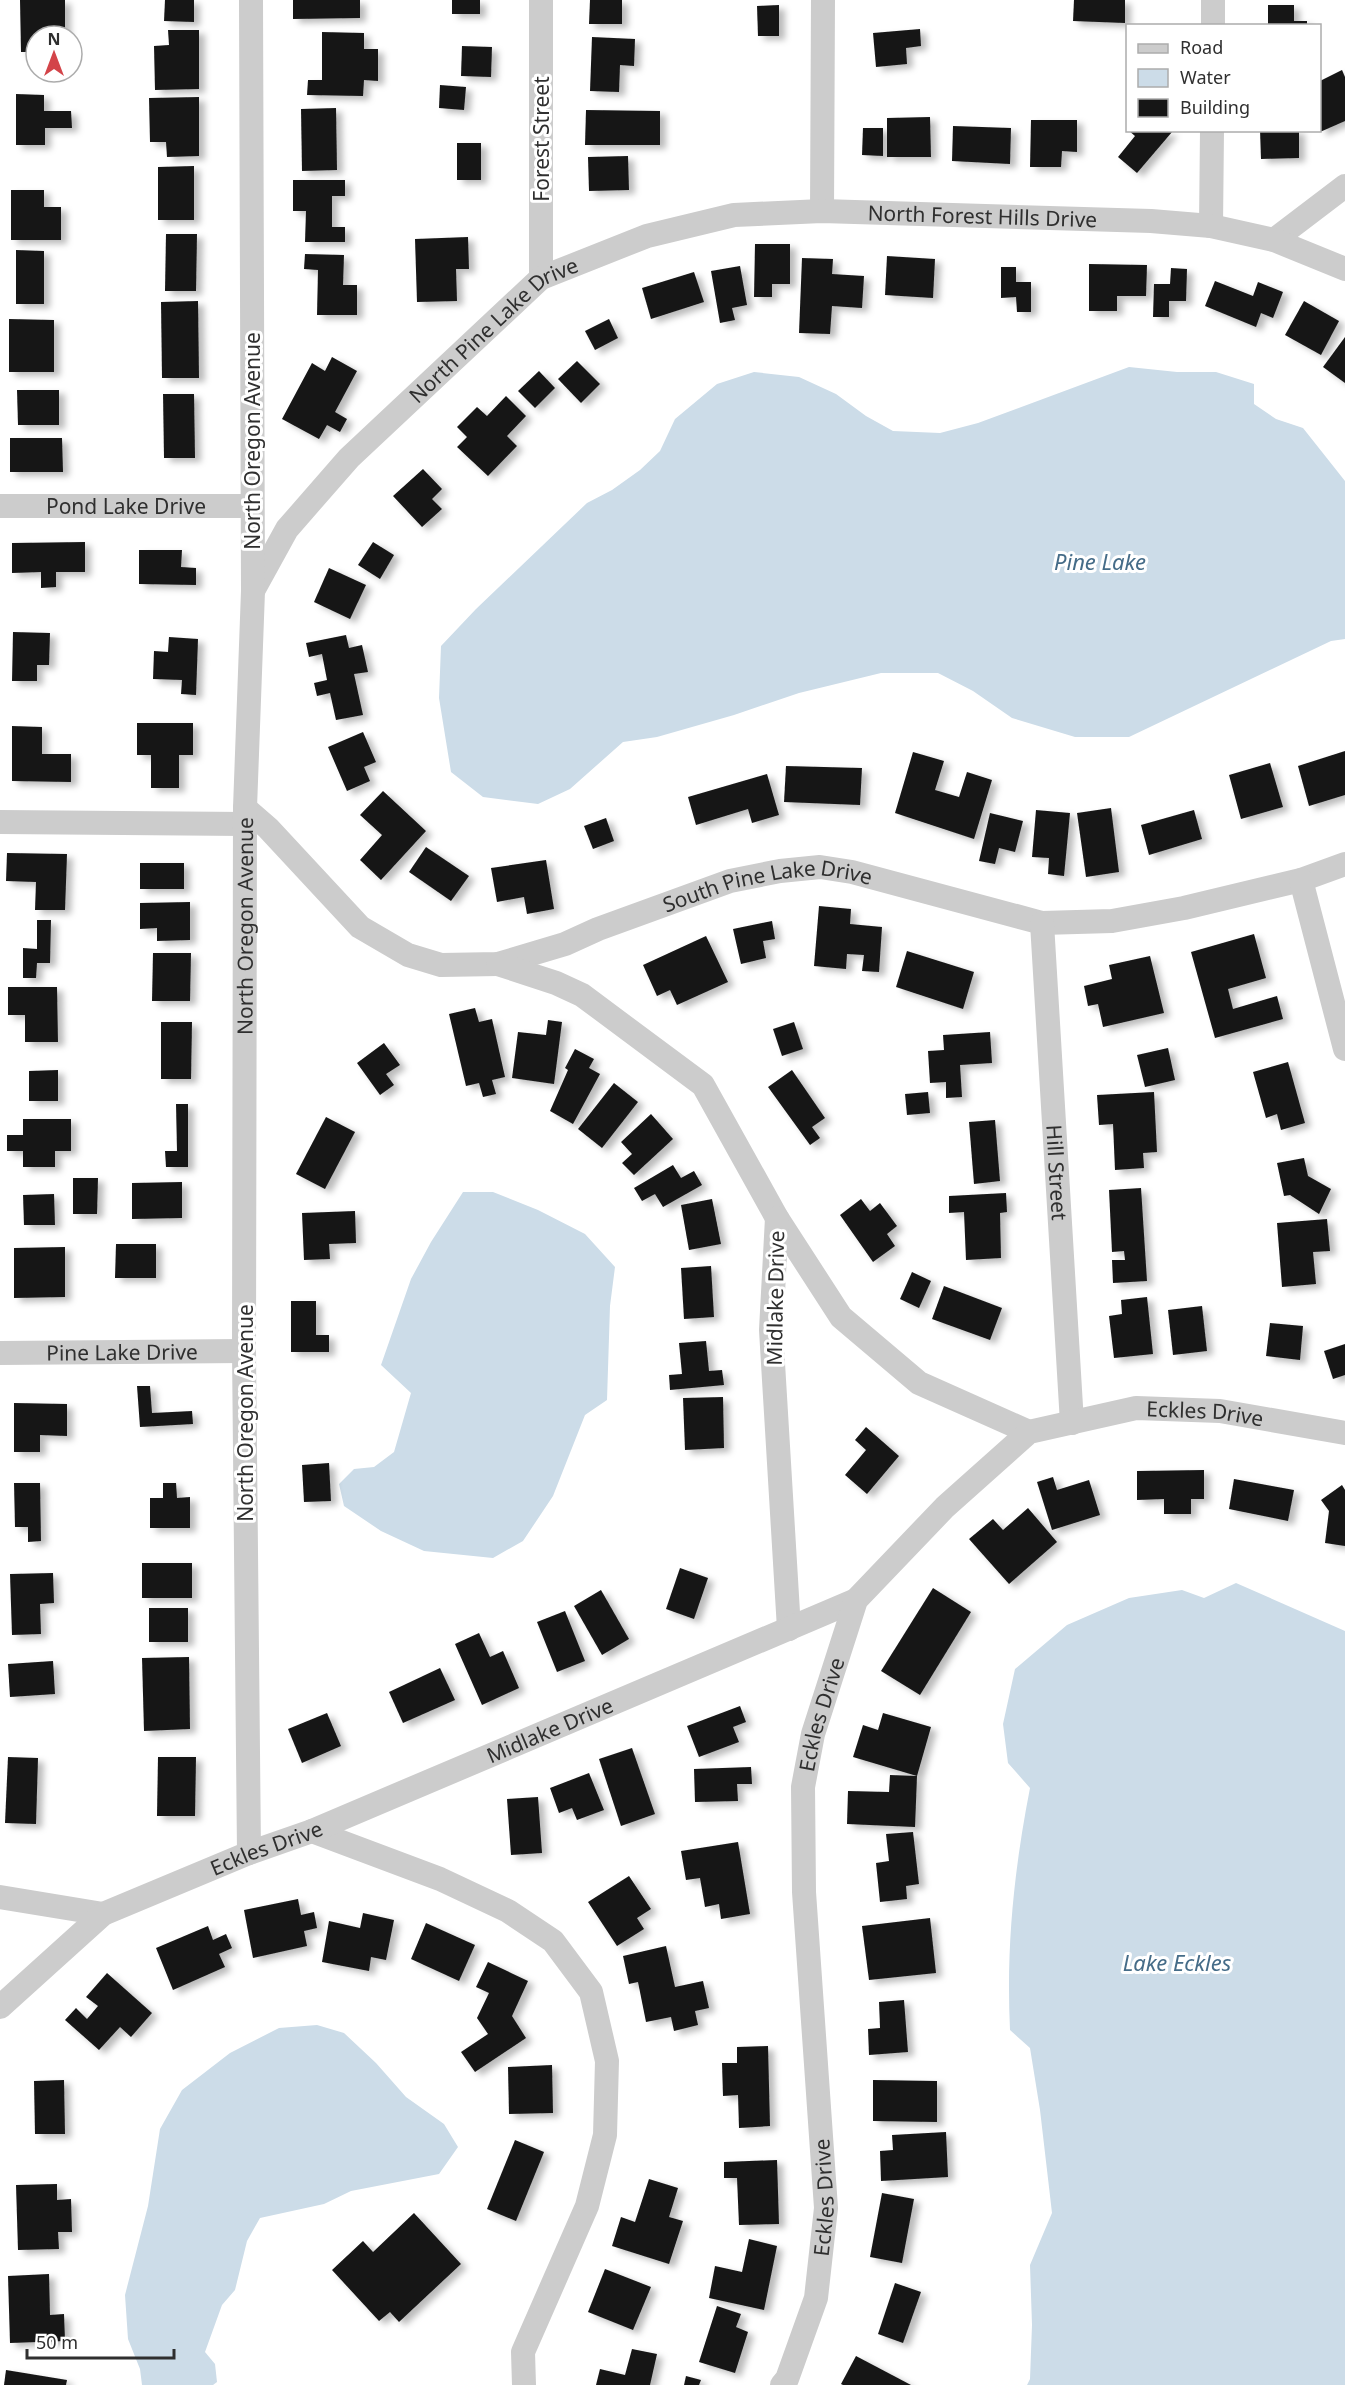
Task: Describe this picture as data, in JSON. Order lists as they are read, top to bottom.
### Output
{
  "streets": {
    "street": [
      "Forest Street",
      "North Forest Hills Drive",
      "North Pine Lake Drive",
      "North Oregon Avenue",
      "Pond Lake Drive",
      "South Pine Lake Drive",
      "Hill Street",
      "Midlake Drive",
      "Pine Lake Drive",
      "Eckles Drive"
    ]
  },
  "crossings": [
    ["Forest Street", "North Pine Lake Drive"],
    ["North Forest Hills Drive", "North Pine Lake Drive"],
    ["North Pine Lake Drive", "North Oregon Avenue"],
    ["North Oregon Avenue", "Pond Lake Drive"],
    ["North Oregon Avenue", "South Pine Lake Drive"],
    ["North Oregon Avenue", "Pine Lake Drive"],
    ["North Oregon Avenue", "Eckles Drive"],
    ["South Pine Lake Drive", "Hill Street"],
    ["South Pine Lake Drive", "Midlake Drive"],
    ["Hill Street", "Eckles Drive"],
    ["Midlake Drive", "Eckles Drive"]
  ],
  "water": ["Pine Lake", "Lake Eckles"],
  "legend": ["Road", "Water", "Building"],
  "scale_bar": "50 m",
  "north": "top"
}
